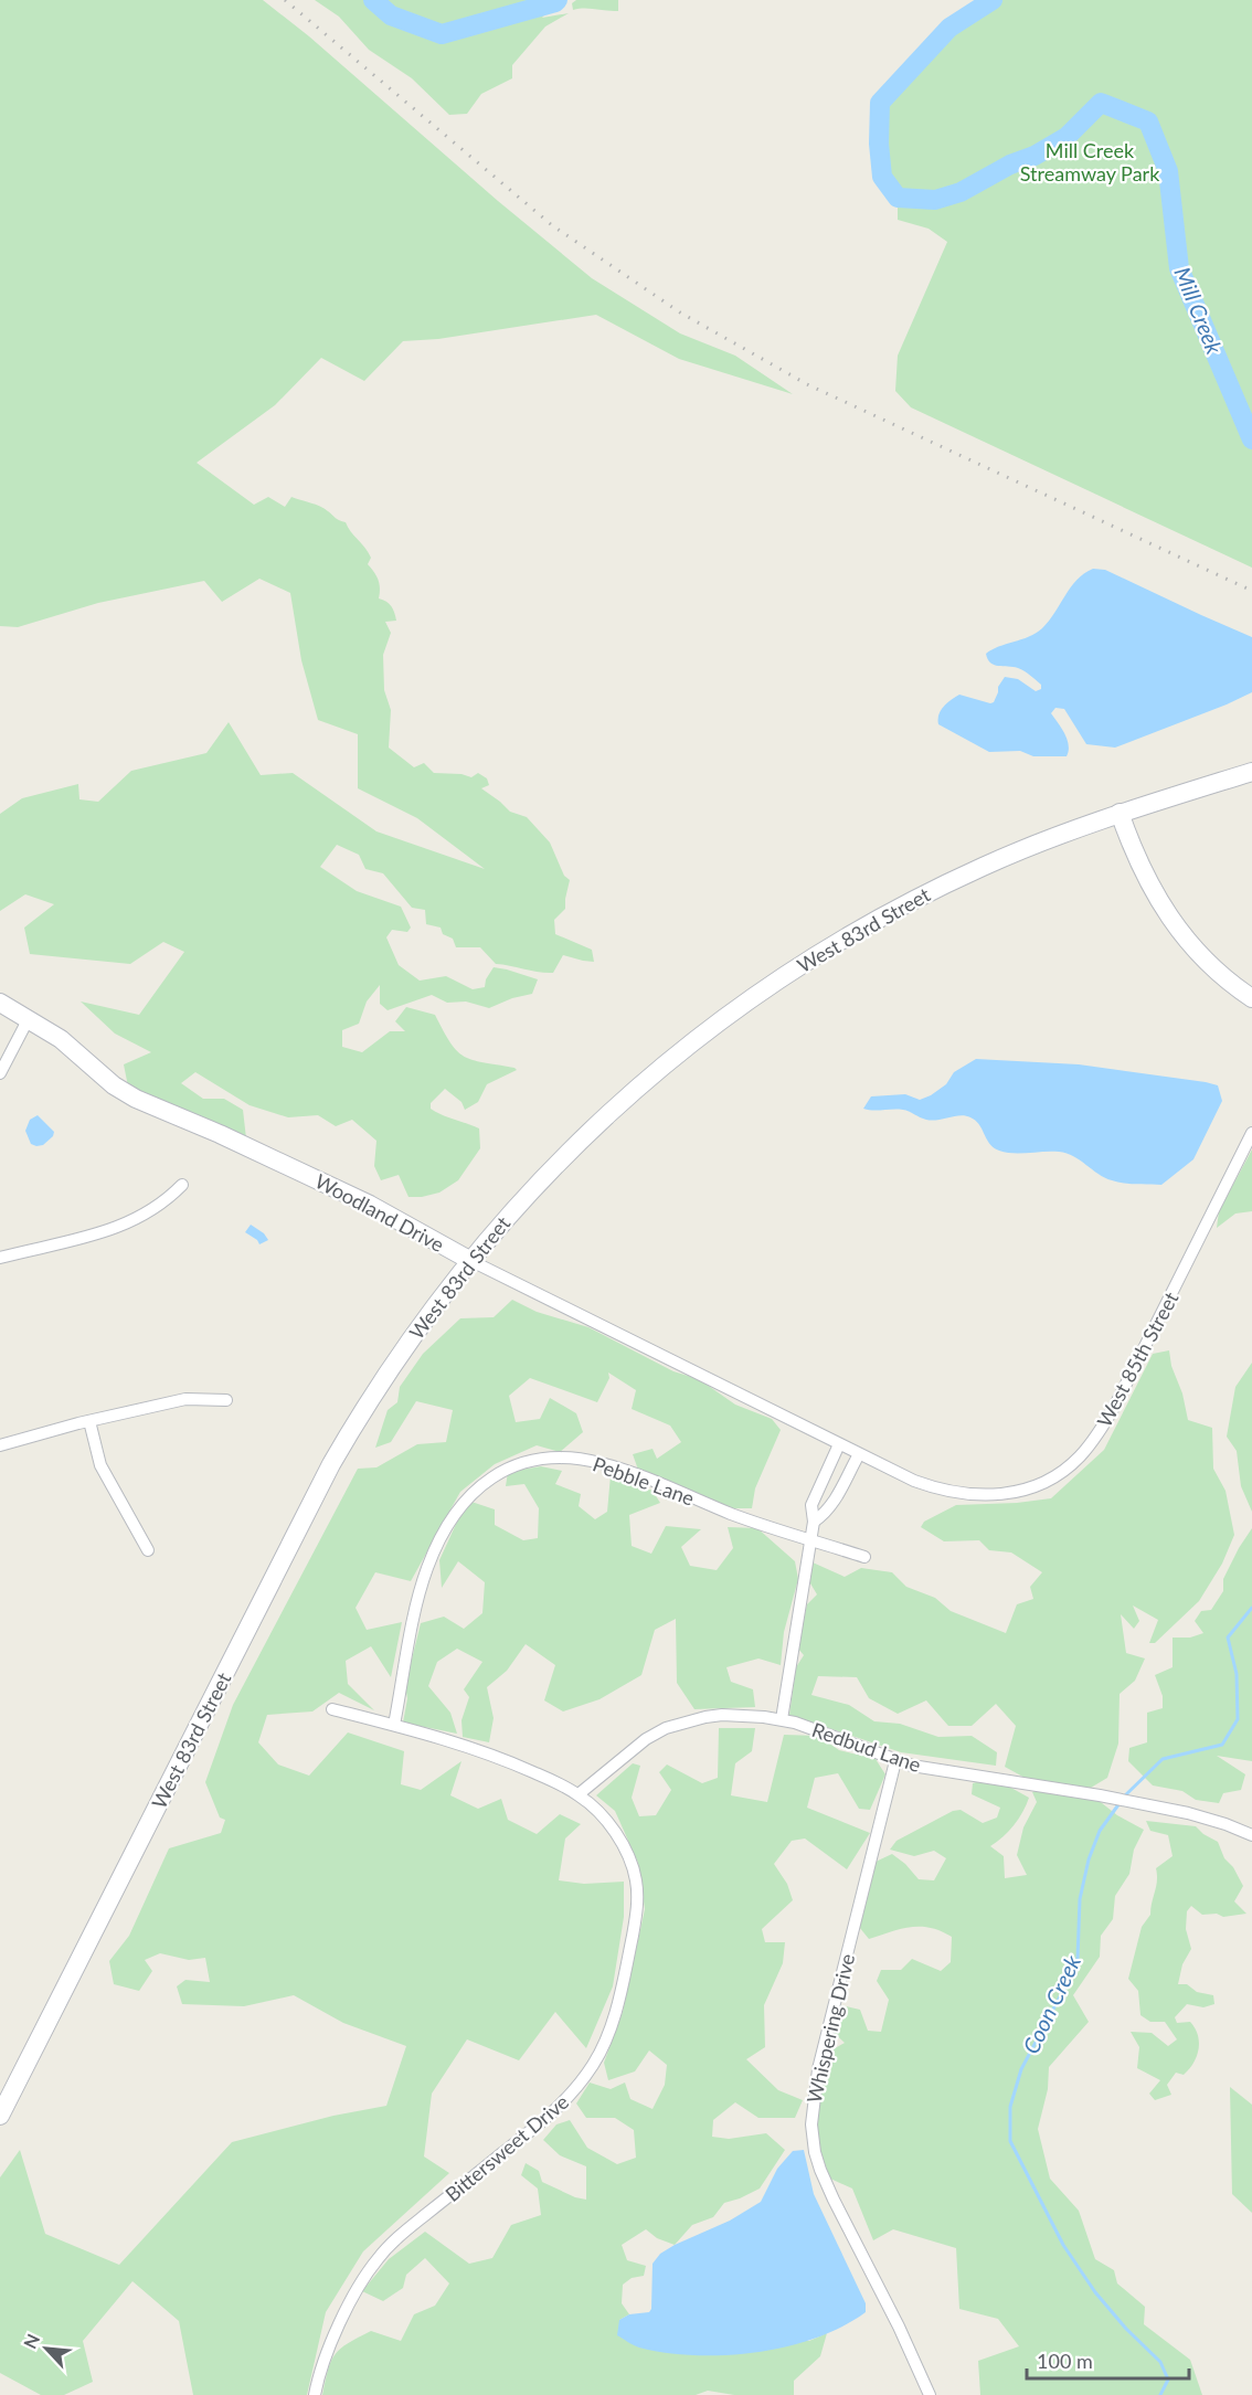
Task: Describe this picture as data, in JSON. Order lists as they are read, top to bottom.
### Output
{
  "streets": {
    "main road": ["West 83rd Street", "Woodland Drive"],
    "street": [
      "West 85th Street",
      "Pebble Lane",
      "Redbud Lane",
      "Whispering Drive",
      "Bittersweet Drive"
    ]
  },
  "crossings": [
    ["West 83rd Street", "Woodland Drive"],
    ["Woodland Drive", "West 85th Street"],
    ["Pebble Lane", "Bittersweet Drive"],
    ["Redbud Lane", "Whispering Drive"],
    ["Redbud Lane", "Bittersweet Drive"]
  ],
  "water": ["Mill Creek", "Coon Creek"],
  "parks": ["Mill Creek Streamway Park"],
  "scale_bar": "100 m",
  "north": "top left"
}
